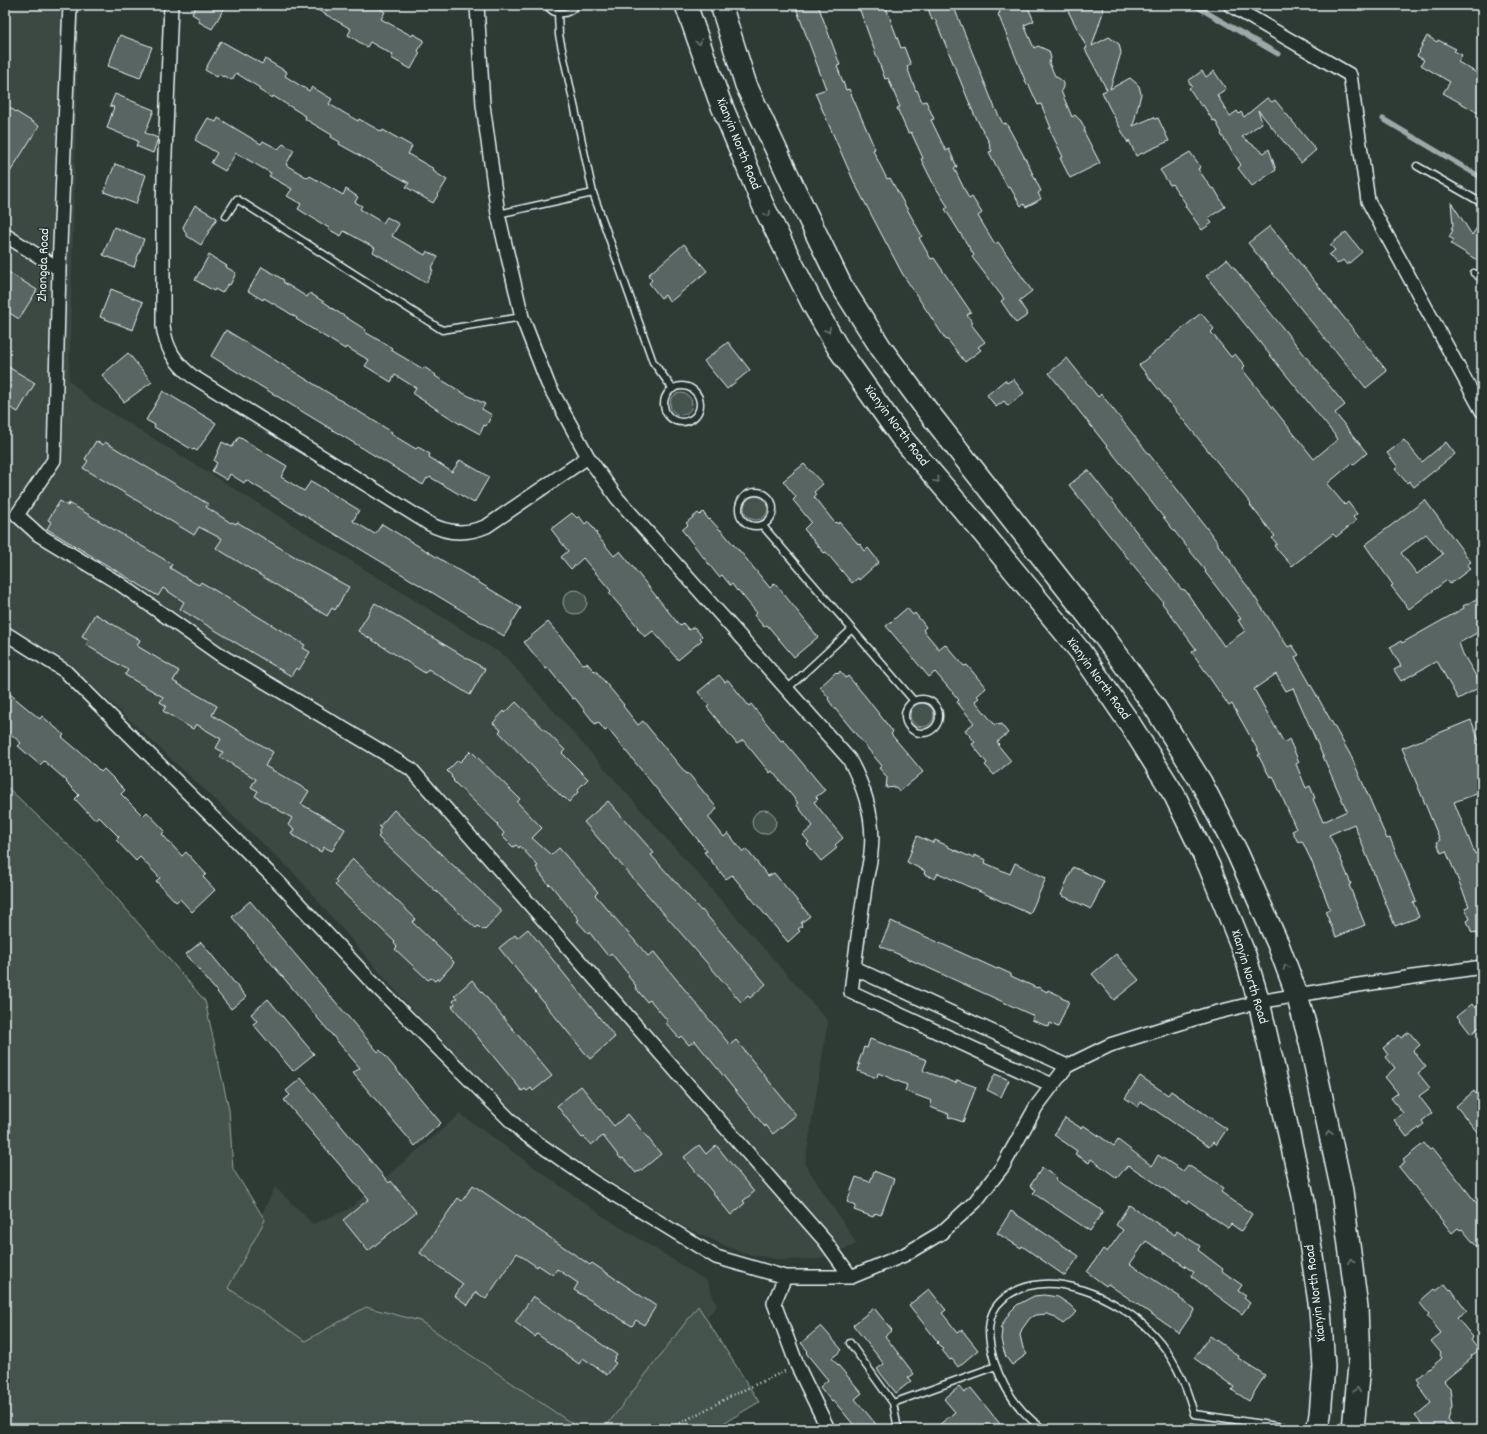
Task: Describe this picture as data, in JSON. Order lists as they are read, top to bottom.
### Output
{
  "streets": {
    "main road": ["Xianyin North Road"],
    "street": ["Zhongda Road"]
  }
}
